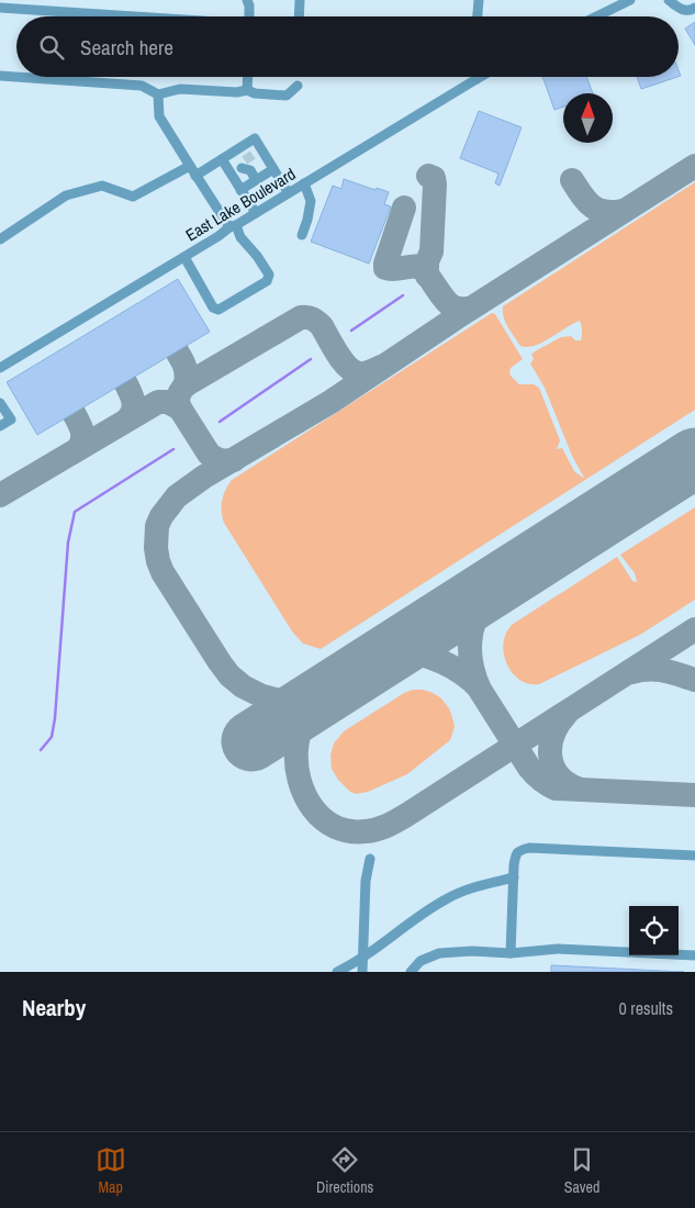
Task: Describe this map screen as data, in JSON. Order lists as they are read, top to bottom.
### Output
{
  "streets": {
    "street": ["East Lake Boulevard"]
  },
  "north": "top",
  "page": {
    "search": "Search here",
    "heading": ["Nearby", "0 results"],
    "nav": ["Map", "Directions", "Saved"]
  }
}
